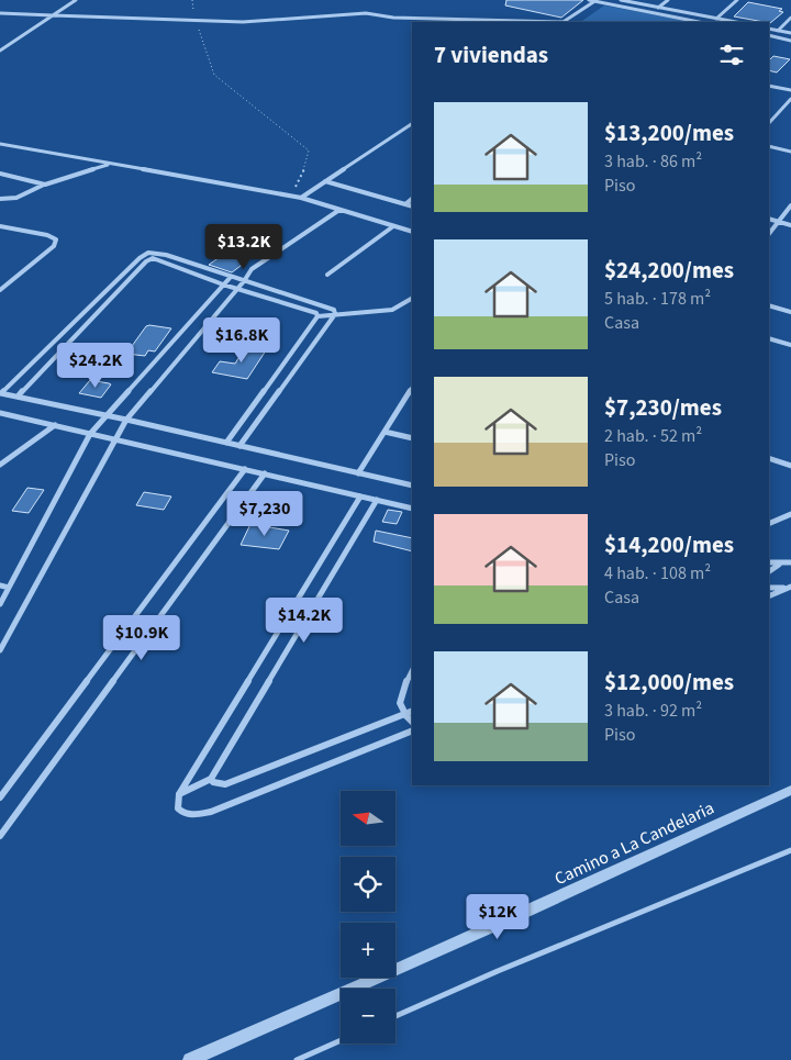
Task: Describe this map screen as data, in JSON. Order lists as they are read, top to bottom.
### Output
{
  "streets": {
    "street": ["Camino a La Candelaria"]
  },
  "north": "left",
  "page": {
    "heading": "7 viviendas",
    "list": [
      {
        "name": "$13,200/mes",
        "note": "3 hab. · 86 m² · Piso"
      },
      {
        "name": "$24,200/mes",
        "note": "5 hab. · 178 m² · Casa"
      },
      {
        "name": "$7,230/mes",
        "note": "2 hab. · 52 m² · Piso"
      },
      {
        "name": "$14,200/mes",
        "note": "4 hab. · 108 m² · Casa"
      },
      {
        "name": "$12,000/mes",
        "note": "3 hab. · 92 m² · Piso"
      }
    ],
    "price": [
      "$13.2K",
      "$16.8K",
      "$24.2K",
      "$7,230",
      "$14.2K",
      "$10.9K",
      "$12K"
    ],
    "map_buttons": ["+", "−"]
  }
}
